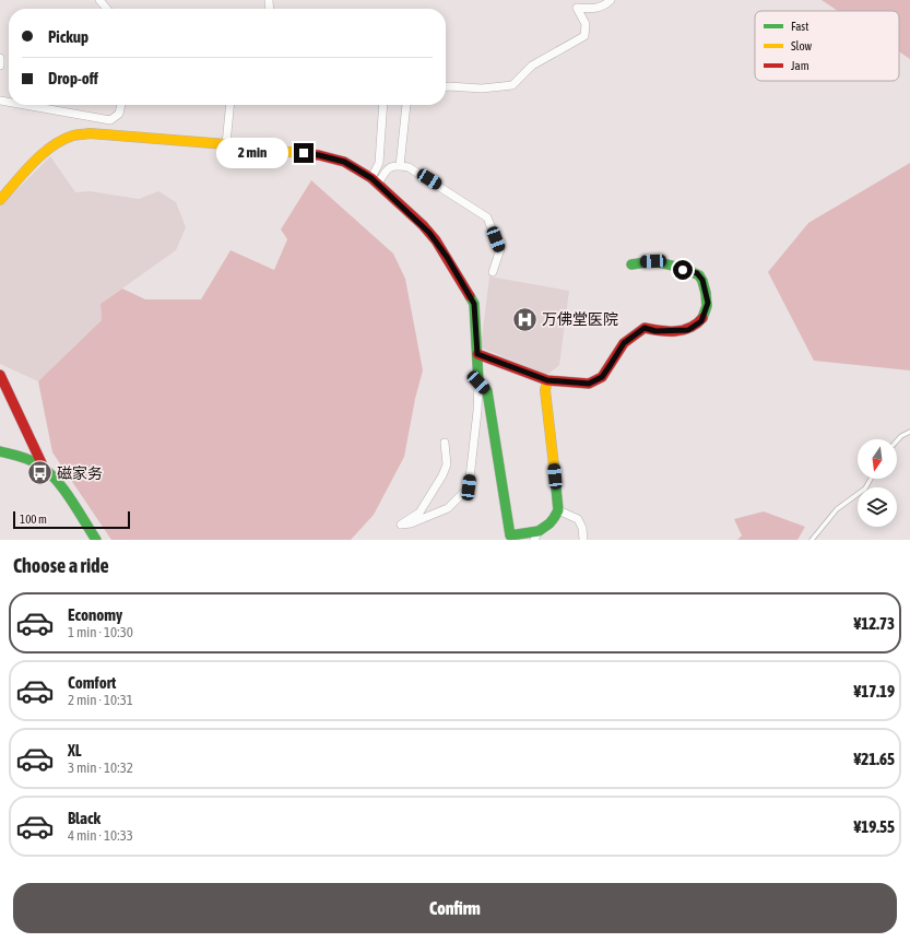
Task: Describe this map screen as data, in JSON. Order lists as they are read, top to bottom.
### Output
{
  "places": {
    "hospital": ["万佛堂医院"],
    "bus stop": ["磁家务"]
  },
  "legend": ["Fast", "Slow", "Jam"],
  "scale_bar": "100 m",
  "north": "bottom",
  "page": {
    "banner": ["Pickup", "Drop-off"],
    "bubble": "2 min",
    "scale": "100 m",
    "heading": "Choose a ride",
    "list": [
      {
        "name": "Economy",
        "note": "1 min · 10:30",
        "value": "¥12.73"
      },
      {
        "name": "Comfort",
        "note": "2 min · 10:31",
        "value": "¥17.19"
      },
      {
        "name": "XL",
        "note": "3 min · 10:32",
        "value": "¥21.65"
      },
      {
        "name": "Black",
        "note": "4 min · 10:33",
        "value": "¥19.55"
      }
    ],
    "buttons": "Confirm"
  }
}
